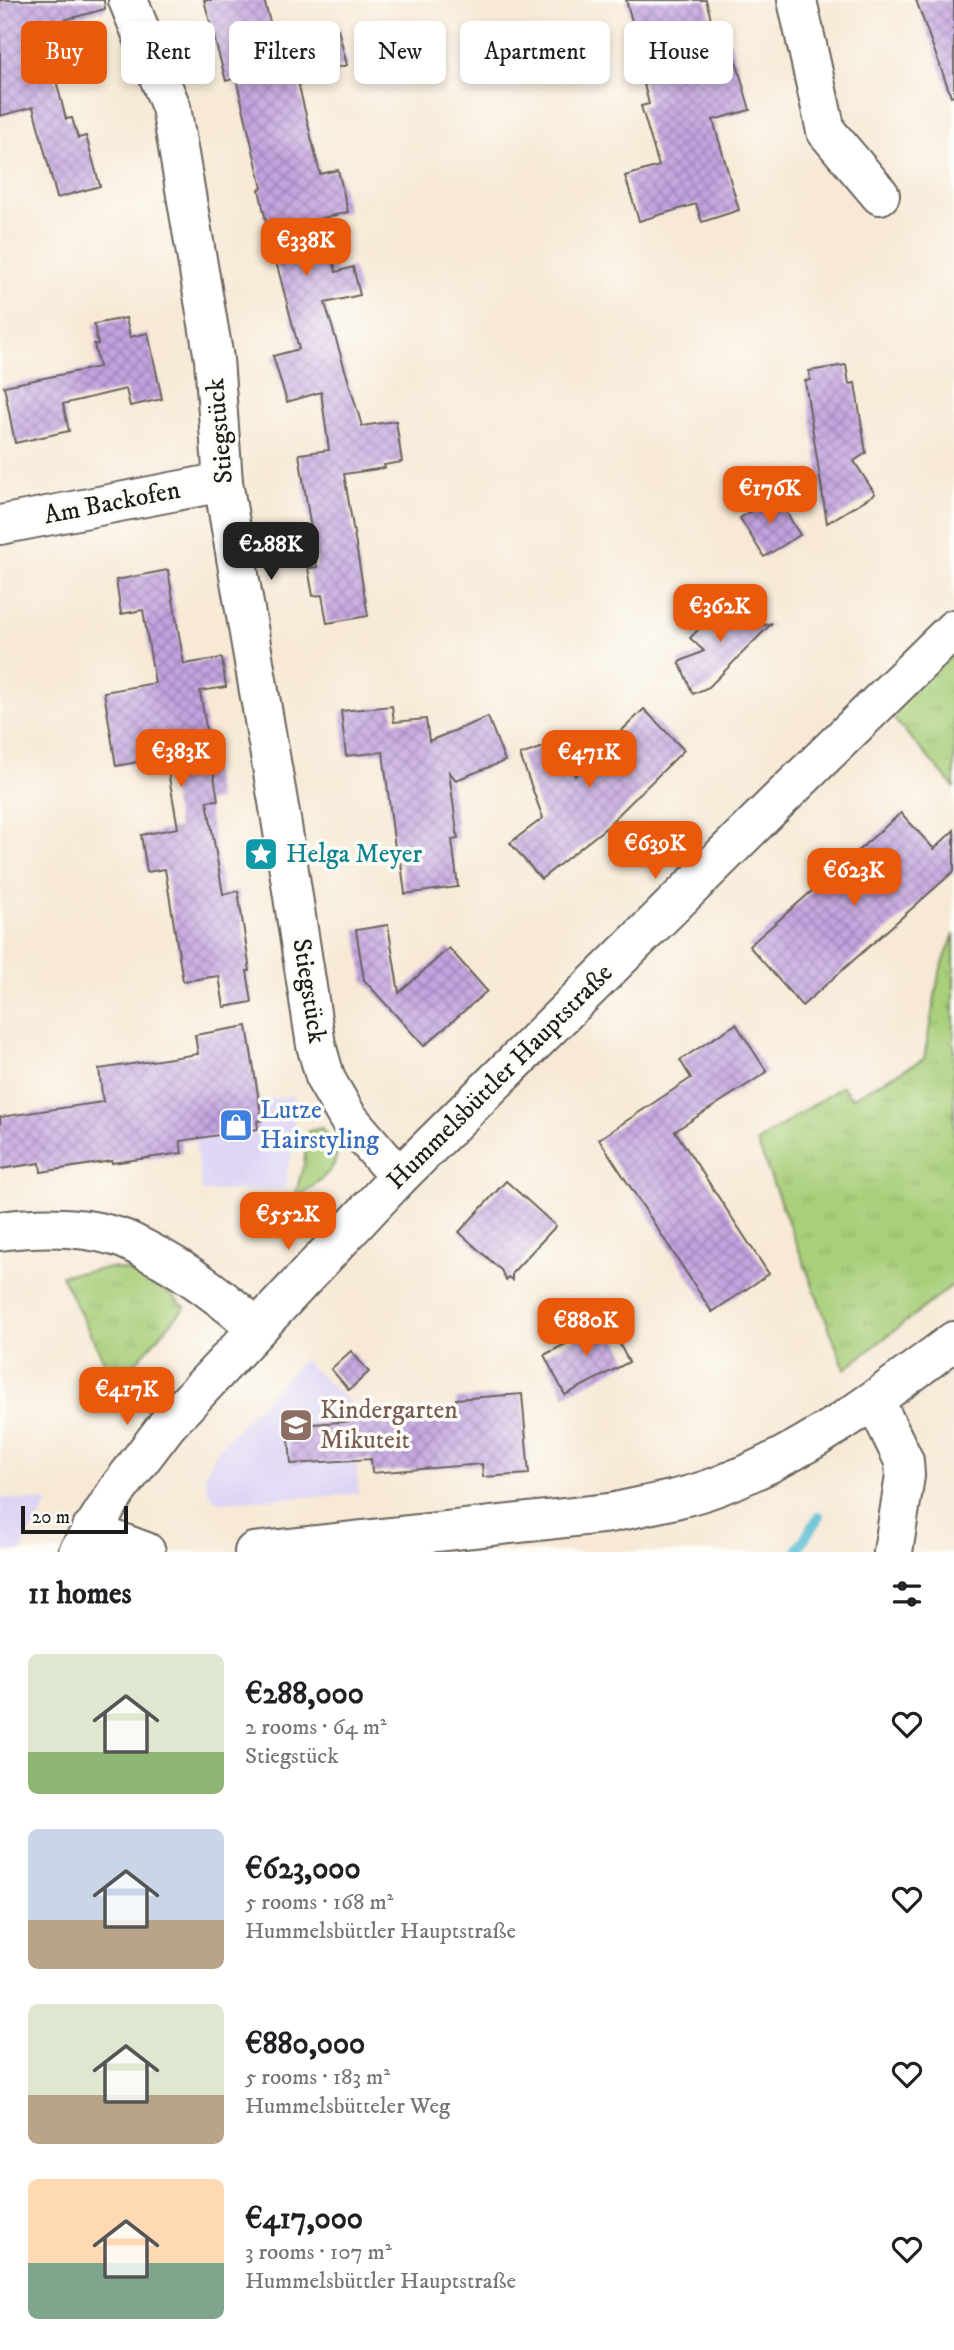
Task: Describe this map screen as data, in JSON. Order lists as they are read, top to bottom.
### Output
{
  "streets": {
    "street": ["Stiegstück", "Am Backofen", "Hummelsbüttler Hauptstraße"]
  },
  "crossings": [
    ["Stiegstück", "Am Backofen"],
    ["Stiegstück", "Hummelsbüttler Hauptstraße"]
  ],
  "places": {
    "place": ["Helga Meyer"],
    "shop": ["Lutze Hairstyling"],
    "school or university": ["Kindergarten Mikuteit"]
  },
  "scale_bar": "20 m",
  "page": {
    "chip": [
      "Buy",
      "Rent",
      "Filters",
      "New",
      "Apartment",
      "House"
    ],
    "price": [
      "€338K",
      "€176K",
      "€288K",
      "€362K",
      "€383K",
      "€471K",
      "€639K",
      "€623K",
      "€552K",
      "€880K",
      "€417K"
    ],
    "scale": "20 m",
    "heading": "11 homes",
    "list": [
      {
        "name": "€288,000",
        "note": "2 rooms · 64 m² · Stiegstück"
      },
      {
        "name": "€623,000",
        "note": "5 rooms · 168 m² · Hummelsbüttler Hauptstraße"
      },
      {
        "name": "€880,000",
        "note": "5 rooms · 183 m² · Hummelsbütteler Weg"
      },
      {
        "name": "€417,000",
        "note": "3 rooms · 107 m² · Hummelsbüttler Hauptstraße"
      }
    ]
  }
}
